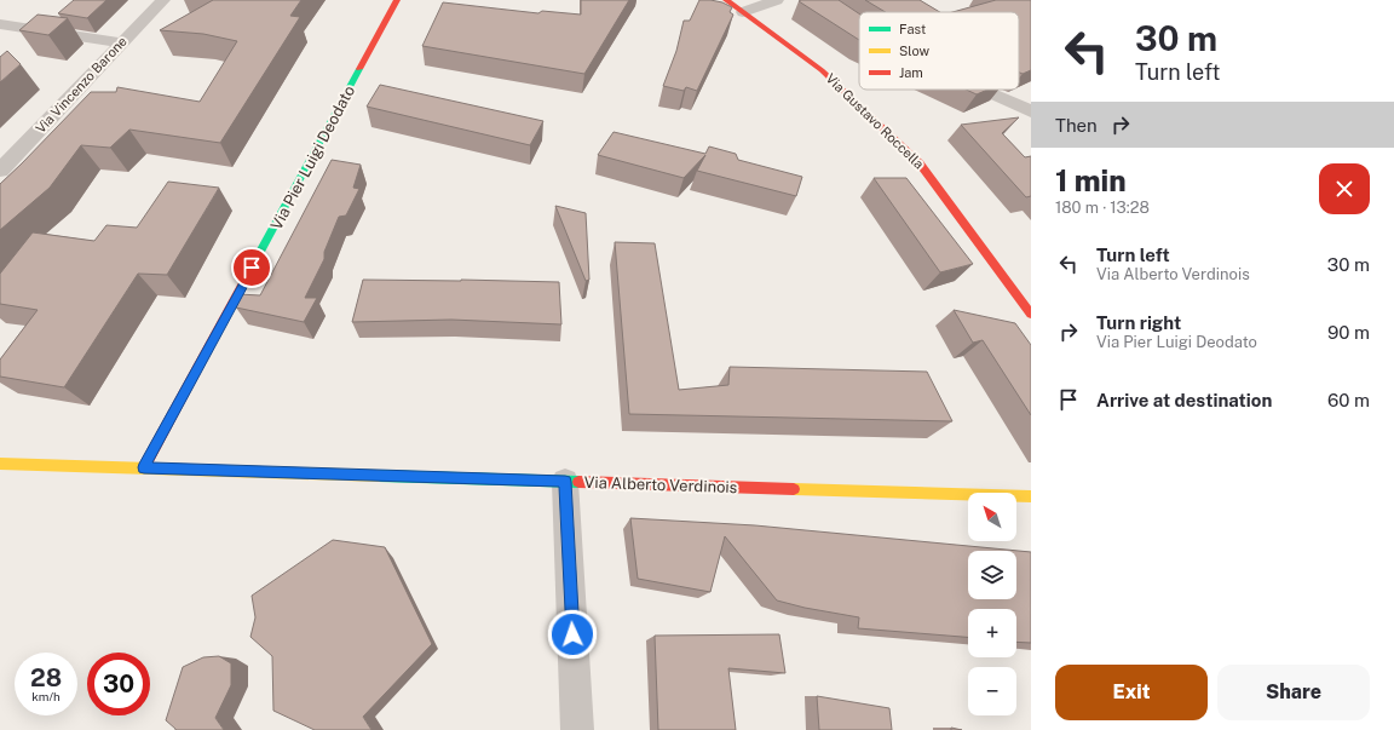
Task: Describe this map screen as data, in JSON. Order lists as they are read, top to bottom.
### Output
{
  "streets": {
    "street": [
      "Via Vincenzo Barone",
      "Via Gustavo Roccella",
      "Via Pier Luigi Deodato",
      "Via Alberto Verdinois"
    ]
  },
  "crossings": [
    ["Via Pier Luigi Deodato", "Via Alberto Verdinois"]
  ],
  "legend": ["Fast", "Slow", "Jam"],
  "north": "top left",
  "page": {
    "turn": ["30 m", "Turn left"],
    "then": "Then",
    "heading": ["1 min", "180 m · 13:28"],
    "list": [
      {
        "name": "Turn left",
        "note": "Via Alberto Verdinois",
        "value": "30 m"
      },
      {
        "name": "Turn right",
        "note": "Via Pier Luigi Deodato",
        "value": "90 m"
      },
      {
        "name": "Arrive at destination",
        "value": "60 m"
      }
    ],
    "map_buttons": ["+", "−"],
    "speed": "28 km/h",
    "limit": "30",
    "buttons": ["Exit", "Share"]
  }
}
